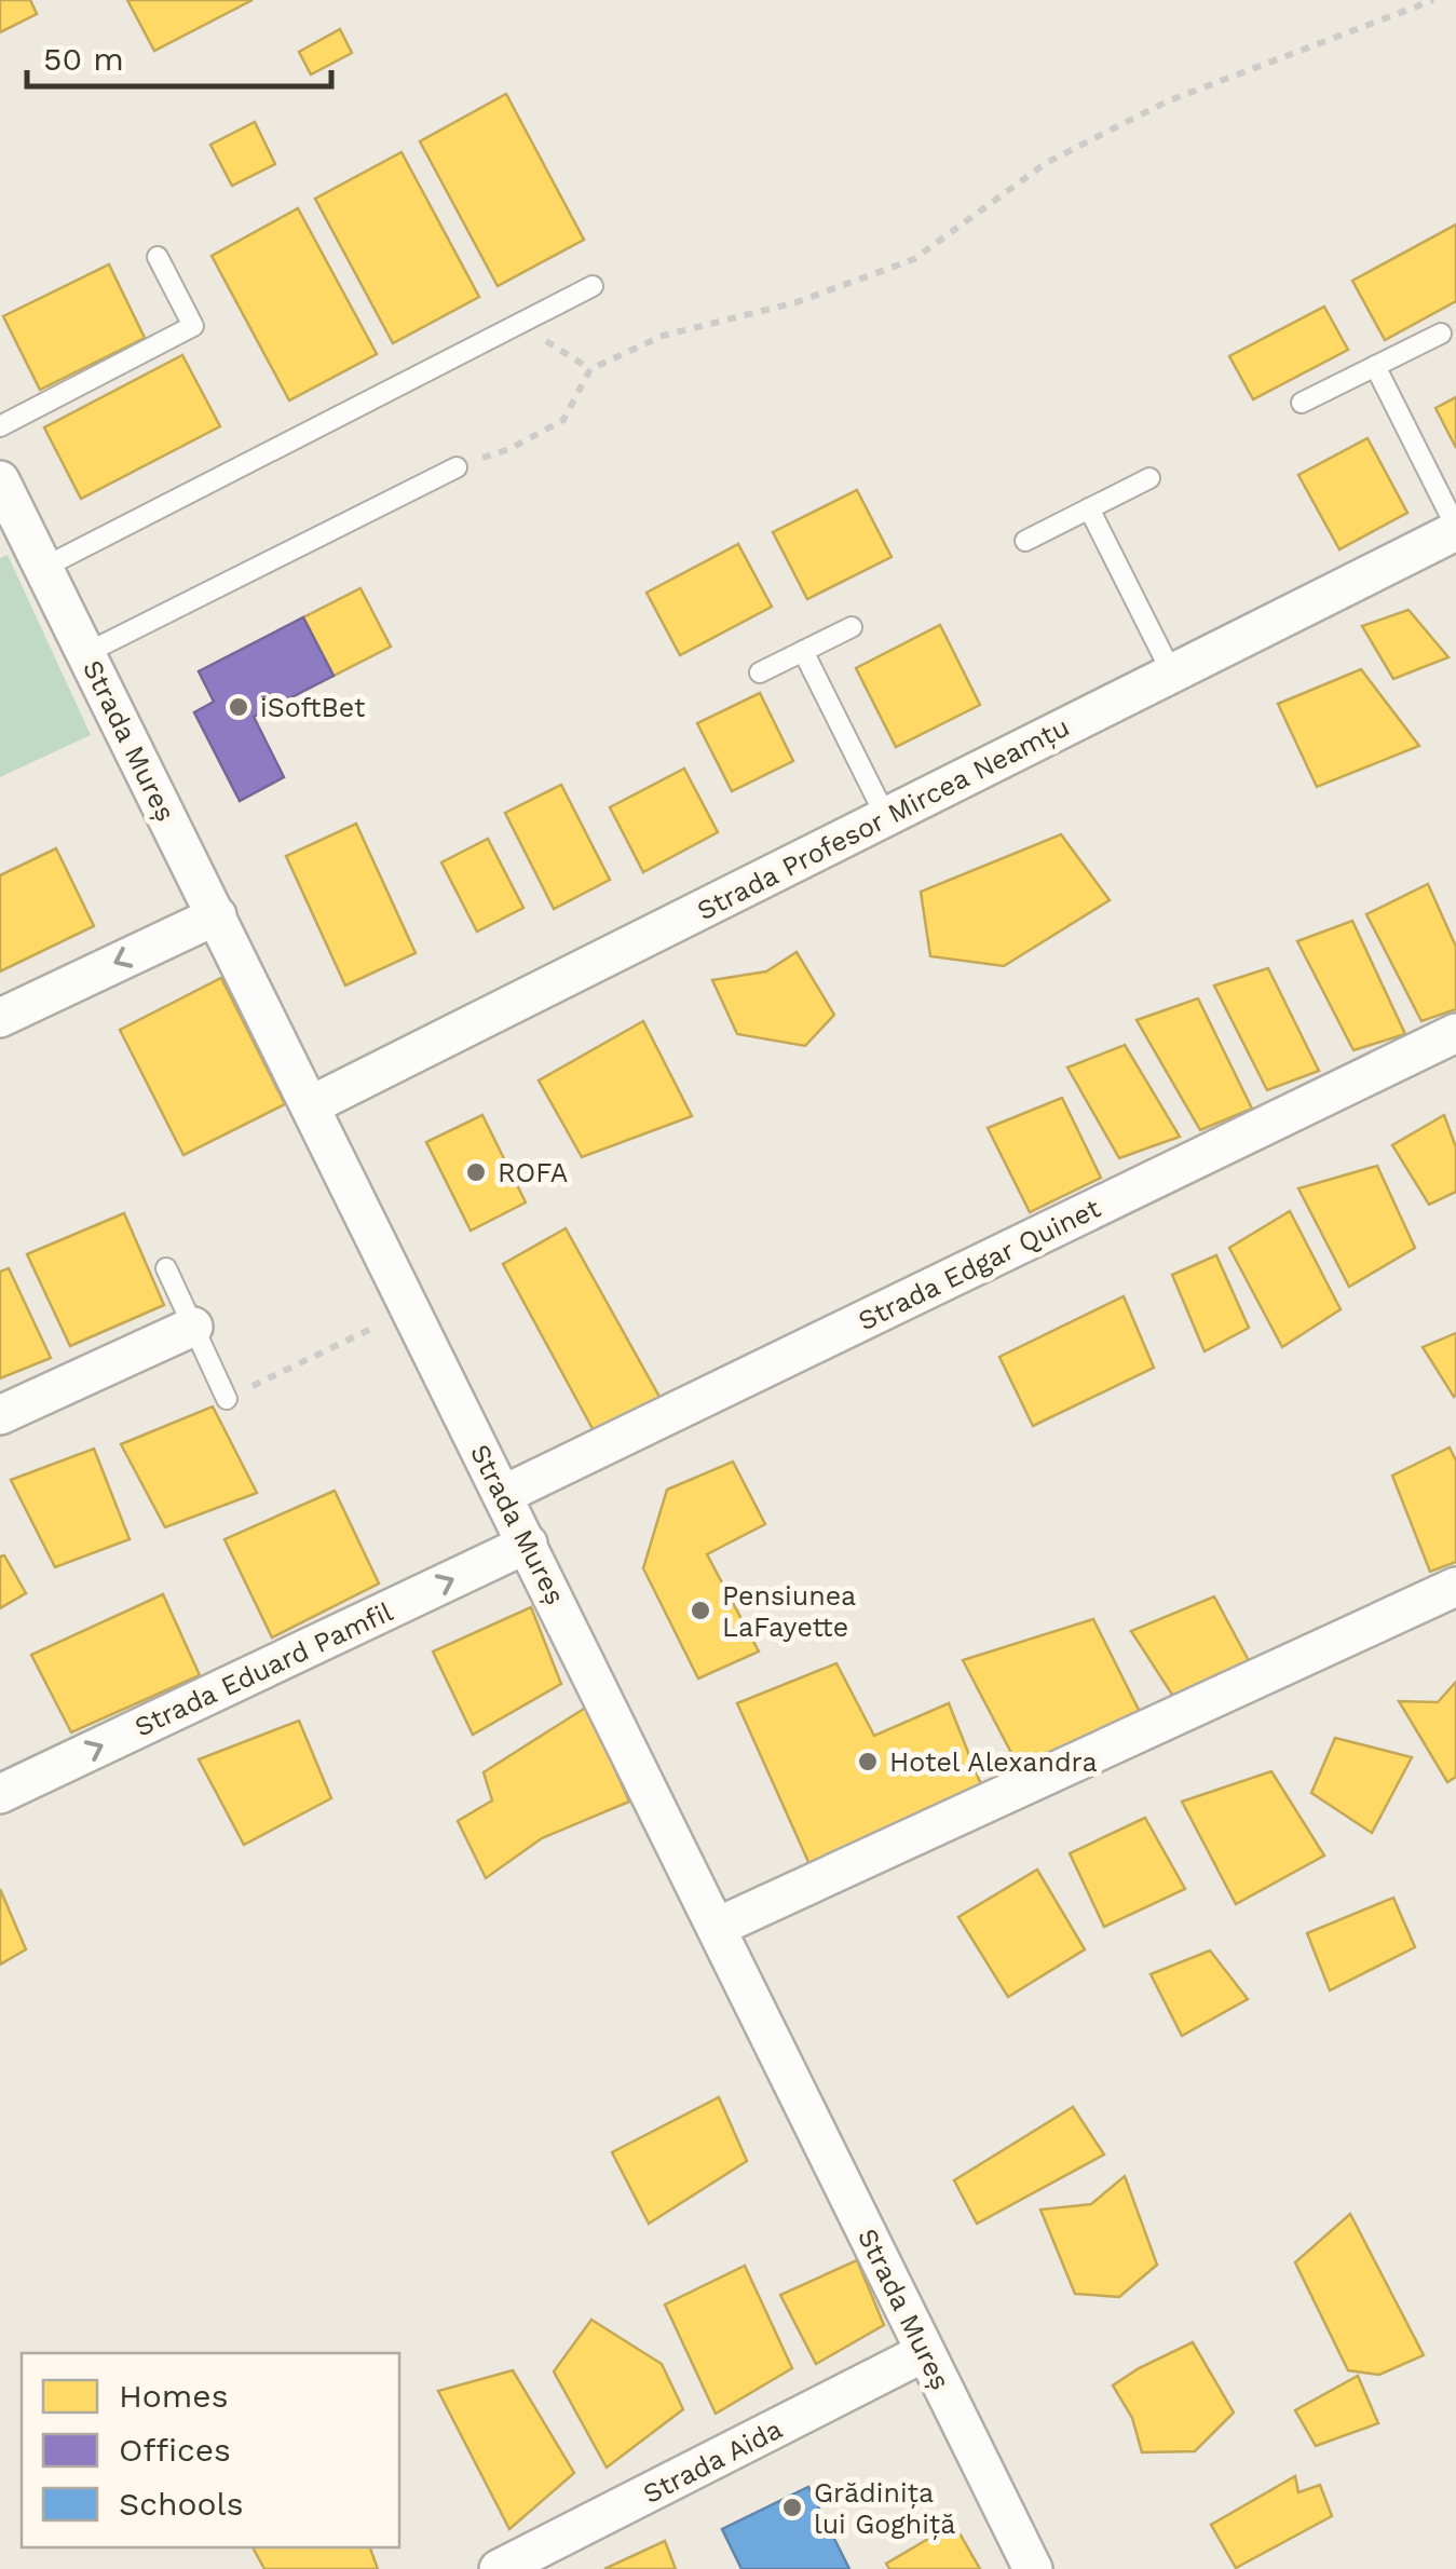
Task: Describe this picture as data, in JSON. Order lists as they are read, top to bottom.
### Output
{
  "streets": {
    "street": [
      "Strada Mureș",
      "Strada Profesor Mircea Neamțu",
      "Strada Edgar Quinet",
      "Strada Eduard Pamfil",
      "Strada Aida"
    ]
  },
  "crossings": [
    ["Strada Mureș", "Strada Profesor Mircea Neamțu"],
    ["Strada Mureș", "Strada Edgar Quinet"],
    ["Strada Mureș", "Strada Eduard Pamfil"],
    ["Strada Mureș", "Strada Aida"]
  ],
  "one_way": ["Strada Eduard Pamfil"],
  "places": [
    "iSoftBet",
    "ROFA",
    "Pensiunea LaFayette",
    "Hotel Alexandra",
    "Grădinița lui Goghiță"
  ],
  "legend": ["Homes", "Offices", "Schools"],
  "scale_bar": "50 m"
}
